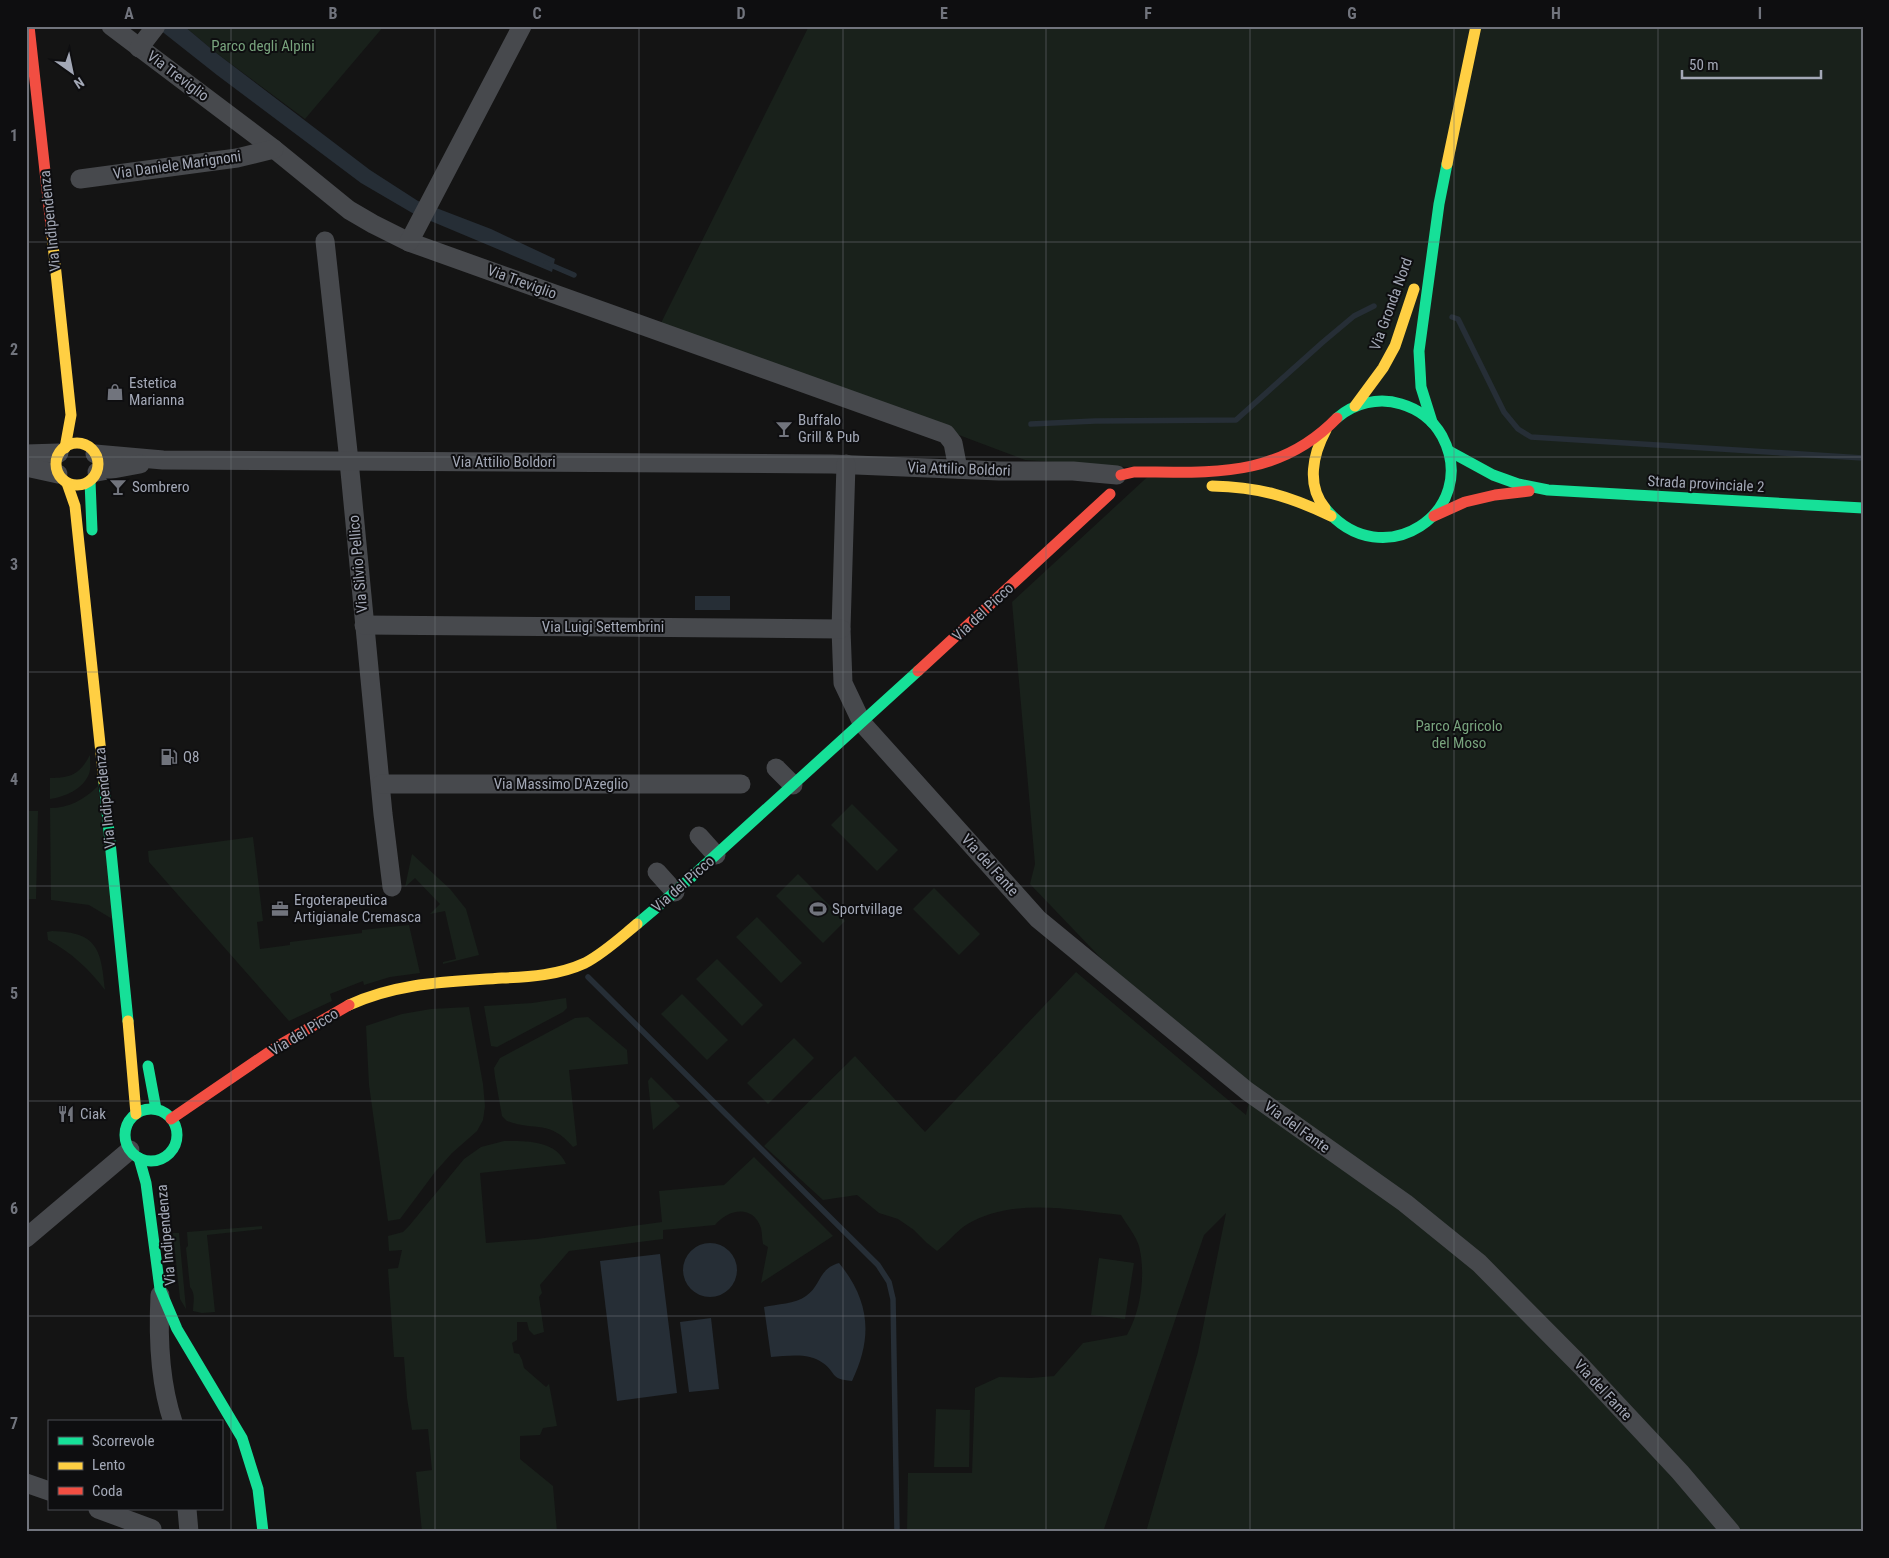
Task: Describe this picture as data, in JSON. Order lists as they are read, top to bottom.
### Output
{
  "streets": {
    "main road": [
      "Via Indipendenza",
      "Via Gronda Nord",
      "Via Attilio Boldori",
      "Strada provinciale 2",
      "Via del Picco"
    ],
    "street": [
      "Via Treviglio",
      "Via Daniele Marignoni",
      "Via Silvio Pellico",
      "Via Luigi Settembrini",
      "Via Massimo D'Azeglio",
      "Via del Fante"
    ]
  },
  "crossings": [
    ["Via Treviglio", "Via Daniele Marignoni"],
    ["Via Treviglio", "Via Attilio Boldori"],
    ["Via Indipendenza", "Via Attilio Boldori"],
    ["Via Indipendenza", "Via del Picco"],
    ["Via Gronda Nord", "Via Attilio Boldori"],
    ["Via Attilio Boldori", "Via Silvio Pellico"],
    ["Via Attilio Boldori", "Via del Picco"],
    ["Via Silvio Pellico", "Via Luigi Settembrini"],
    ["Via Silvio Pellico", "Via Massimo D'Azeglio"],
    ["Via del Picco", "Via del Fante"]
  ],
  "parks": ["Parco degli Alpini", "Parco Agricolo del Moso"],
  "places": {
    "shop": ["Estetica Marianna"],
    "bar": ["Buffalo Grill & Pub", "Sombrero"],
    "fuel station": ["Q8"],
    "office": ["Ergoterapeutica Artigianale Cremasca"],
    "sports": ["Sportvillage"],
    "restaurant": ["Ciak"]
  },
  "legend": ["Scorrevole", "Lento", "Coda"],
  "scale_bar": "50 m",
  "north": "bottom right",
  "grid": {
    "columns": [
      "A",
      "B",
      "C",
      "D",
      "E",
      "F",
      "G",
      "H",
      "I"
    ],
    "rows": [
      "1",
      "2",
      "3",
      "4",
      "5",
      "6",
      "7"
    ]
  }
}
